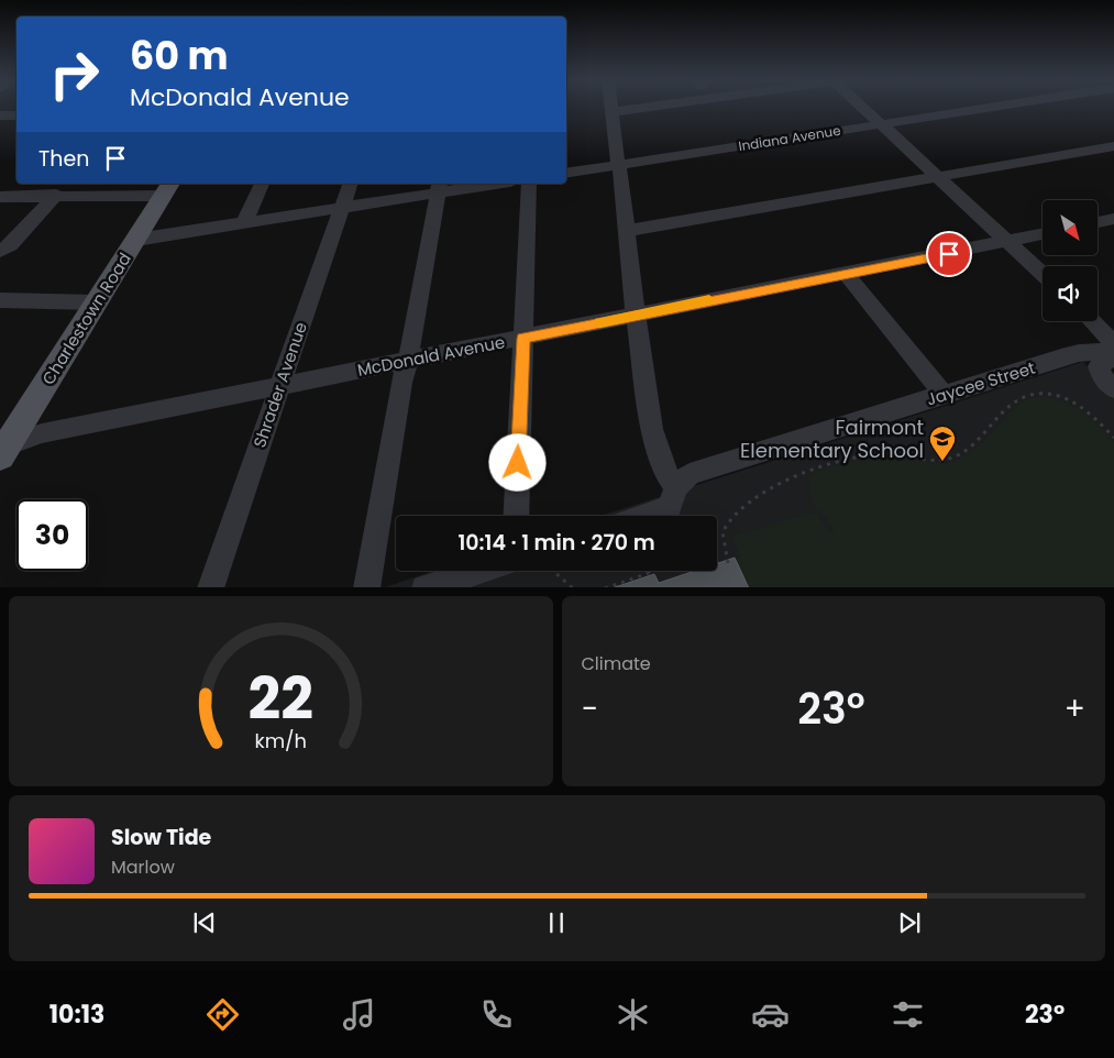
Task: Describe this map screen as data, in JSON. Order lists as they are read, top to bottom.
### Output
{
  "streets": {
    "main road": ["Charlestown Road"],
    "street": [
      "Indiana Avenue",
      "McDonald Avenue",
      "Jaycee Street",
      "Shrader Avenue"
    ]
  },
  "crossings": [
    ["Charlestown Road", "McDonald Avenue"],
    ["McDonald Avenue", "Shrader Avenue"]
  ],
  "places": {
    "school or university": ["Fairmont Elementary School"]
  },
  "north": "bottom right",
  "page": {
    "turn": ["60 m", "McDonald Avenue"],
    "then": "Then",
    "limit": "30",
    "trip": "10:14 · 1 min · 270 m",
    "tile": "Climate",
    "heat": ["−", "23°", "+"],
    "song": ["Slow Tide", "Marlow"],
    "tabs": ["10:13", "23°"],
    "gauge": ["22", "km/h"]
  }
}
